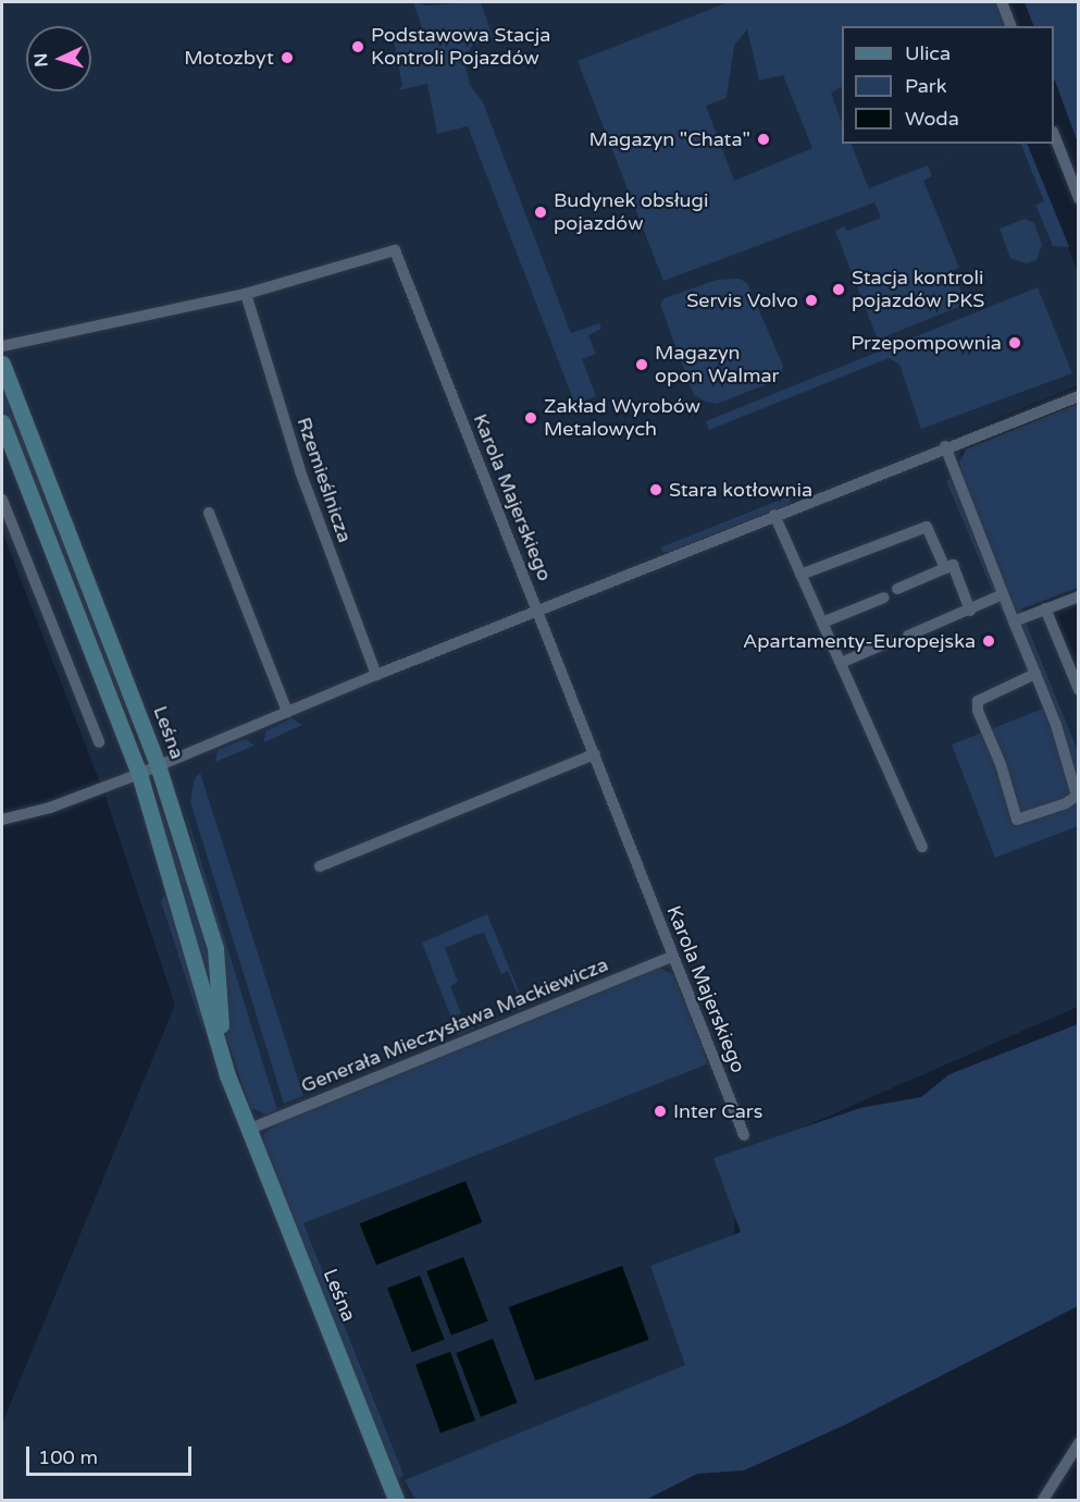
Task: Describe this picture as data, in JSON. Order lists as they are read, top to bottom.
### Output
{
  "streets": {
    "main road": ["Leśna"],
    "street": ["Rzemieślnicza", "Karola Majerskiego", "Generała Mieczysława Mackiewicza"]
  },
  "crossings": [
    ["Rzemieślnicza", "Karola Majerskiego"],
    ["Karola Majerskiego", "Generała Mieczysława Mackiewicza"],
    ["Leśna", "Generała Mieczysława Mackiewicza"]
  ],
  "places": [
    "Podstawowa Stacja Kontroli Pojazdów",
    "Motozbyt",
    "Magazyn \"Chata\"",
    "Budynek obsługi pojazdów",
    "Stacja kontroli pojazdów PKS",
    "Servis Volvo",
    "Przepompownia",
    "Magazyn opon Walmar",
    "Zakład Wyrobów Metalowych",
    "Stara kotłownia",
    "Apartamenty-Europejska",
    "Inter Cars"
  ],
  "legend": ["Ulica", "Park", "Woda"],
  "scale_bar": "100 m",
  "north": "left"
}
